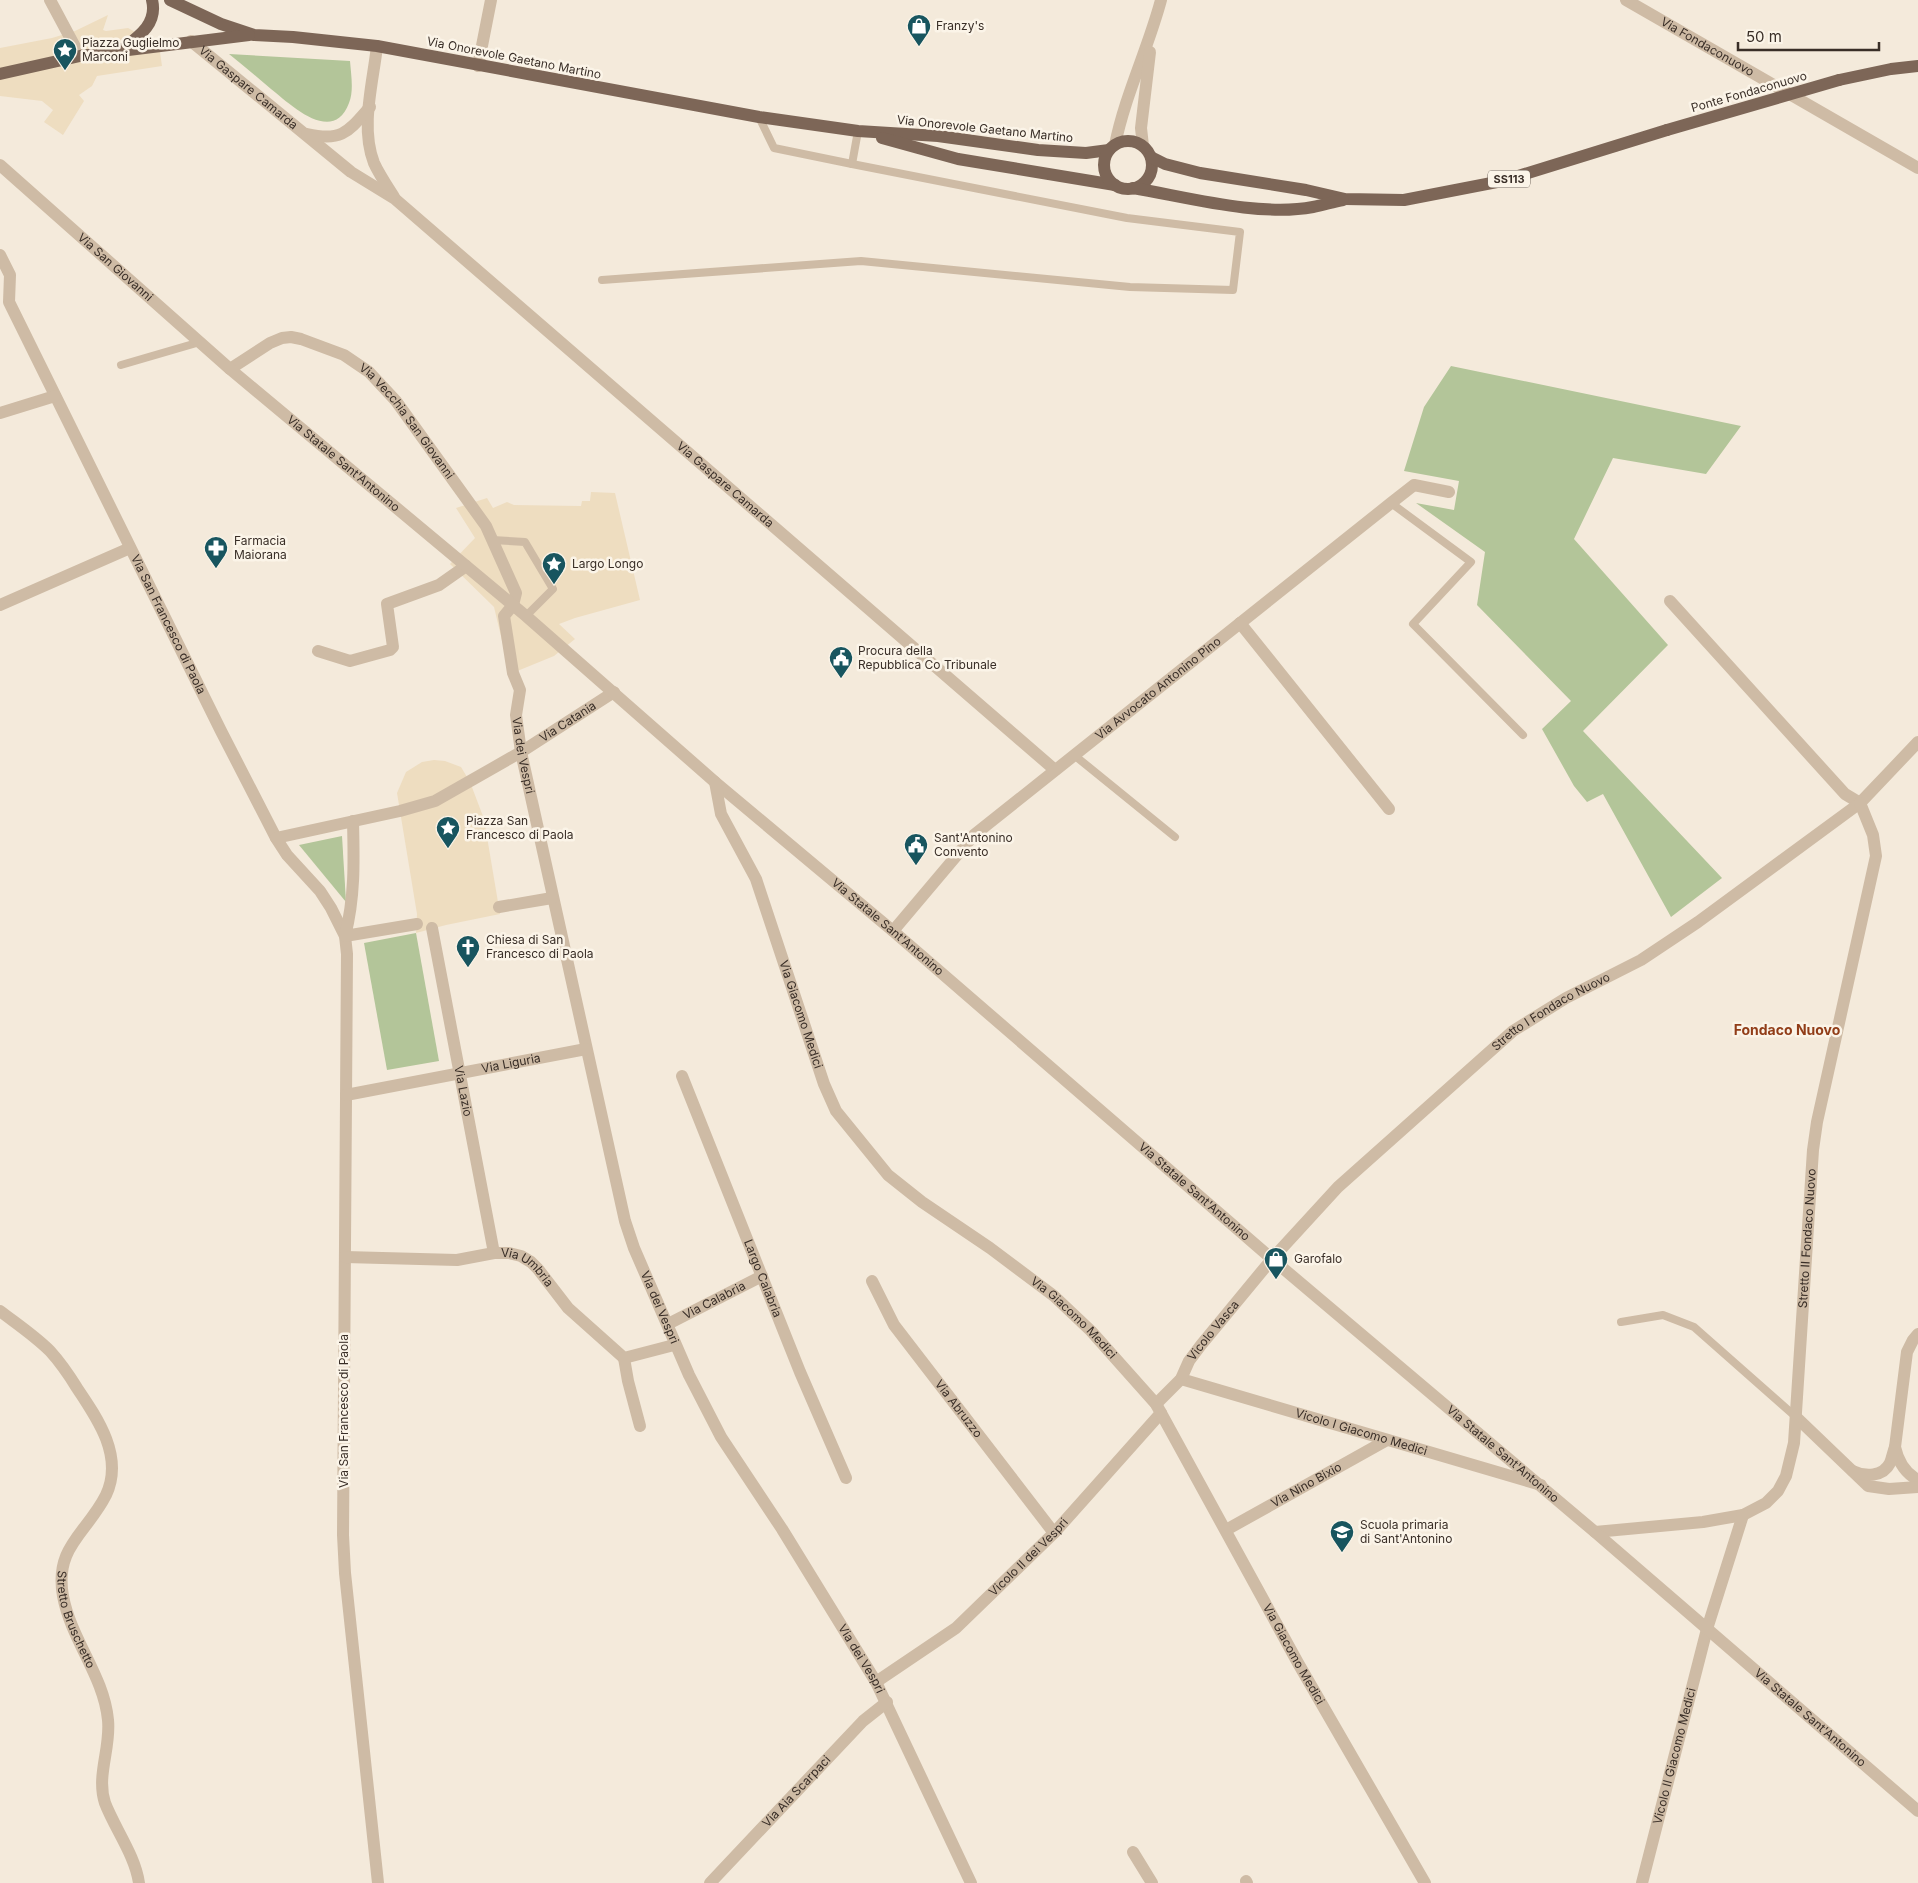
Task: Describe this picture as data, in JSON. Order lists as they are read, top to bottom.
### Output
{
  "streets": {
    "main road": ["Via Onorevole Gaetano Martino", "Ponte Fondaconuovo", "SS113"],
    "street": [
      "Via Fondaconuovo",
      "Via Gaspare Camarda",
      "Via San Giovanni",
      "Via Vecchia San Giovanni",
      "Via Statale Sant'Antonino",
      "Via San Francesco di Paola",
      "Via Avvocato Antonino Pino",
      "Via Catania",
      "Via dei Vespri",
      "Stretto I Fondaco Nuovo",
      "Via Giacomo Medici",
      "Via Liguria",
      "Via Lazio",
      "Stretto II Fondaco Nuovo",
      "Via Umbria",
      "Largo Calabria",
      "Via Calabria",
      "Vicolo Vasca",
      "Via Abruzzo",
      "Vicolo I Giacomo Medici",
      "Via Nino Bixio",
      "Vicolo II dei Vespri",
      "Stretto Bruschetto",
      "Vicolo II Giacomo Medici",
      "Via Aia Scarpaci"
    ]
  },
  "crossings": [
    ["Via Onorevole Gaetano Martino", "Via Gaspare Camarda"],
    ["Via Gaspare Camarda", "Via Avvocato Antonino Pino"],
    ["Via San Giovanni", "Via Vecchia San Giovanni"],
    ["Via San Giovanni", "Via Statale Sant'Antonino"],
    ["Via Vecchia San Giovanni", "Via Statale Sant'Antonino"],
    ["Via Vecchia San Giovanni", "Via dei Vespri"],
    ["Via Statale Sant'Antonino", "Via Avvocato Antonino Pino"],
    ["Via Statale Sant'Antonino", "Via Catania"],
    ["Via Statale Sant'Antonino", "Stretto I Fondaco Nuovo"],
    ["Via Statale Sant'Antonino", "Via Giacomo Medici"],
    ["Via Statale Sant'Antonino", "Stretto II Fondaco Nuovo"],
    ["Via Statale Sant'Antonino", "Vicolo Vasca"],
    ["Via Statale Sant'Antonino", "Vicolo I Giacomo Medici"],
    ["Via Statale Sant'Antonino", "Vicolo II Giacomo Medici"],
    ["Via San Francesco di Paola", "Via Catania"],
    ["Via San Francesco di Paola", "Via Liguria"],
    ["Via San Francesco di Paola", "Via Umbria"],
    ["Via Catania", "Via dei Vespri"],
    ["Via dei Vespri", "Via Liguria"],
    ["Via dei Vespri", "Via Calabria"],
    ["Via dei Vespri", "Vicolo II dei Vespri"],
    ["Via dei Vespri", "Via Aia Scarpaci"],
    ["Stretto I Fondaco Nuovo", "Stretto II Fondaco Nuovo"],
    ["Stretto I Fondaco Nuovo", "Vicolo Vasca"],
    ["Via Giacomo Medici", "Vicolo Vasca"],
    ["Via Giacomo Medici", "Via Nino Bixio"],
    ["Via Giacomo Medici", "Vicolo II dei Vespri"],
    ["Via Liguria", "Via Lazio"],
    ["Via Lazio", "Via Umbria"],
    ["Stretto II Fondaco Nuovo", "Vicolo II Giacomo Medici"],
    ["Largo Calabria", "Via Calabria"],
    ["Vicolo Vasca", "Vicolo I Giacomo Medici"],
    ["Vicolo Vasca", "Vicolo II dei Vespri"],
    ["Via Abruzzo", "Vicolo II dei Vespri"],
    ["Vicolo I Giacomo Medici", "Via Nino Bixio"]
  ],
  "districts": ["Fondaco Nuovo"],
  "places": {
    "shop": ["Franzy's", "Garofalo"],
    "place": ["Piazza Guglielmo Marconi", "Largo Longo", "Piazza San Francesco di Paola"],
    "pharmacy": ["Farmacia Maiorana"],
    "public building": ["Procura della Repubblica Co Tribunale", "Sant'Antonino Convento"],
    "church": ["Chiesa di San Francesco di Paola"],
    "school or university": ["Scuola primaria di Sant'Antonino"]
  },
  "scale_bar": "50 m"
}
